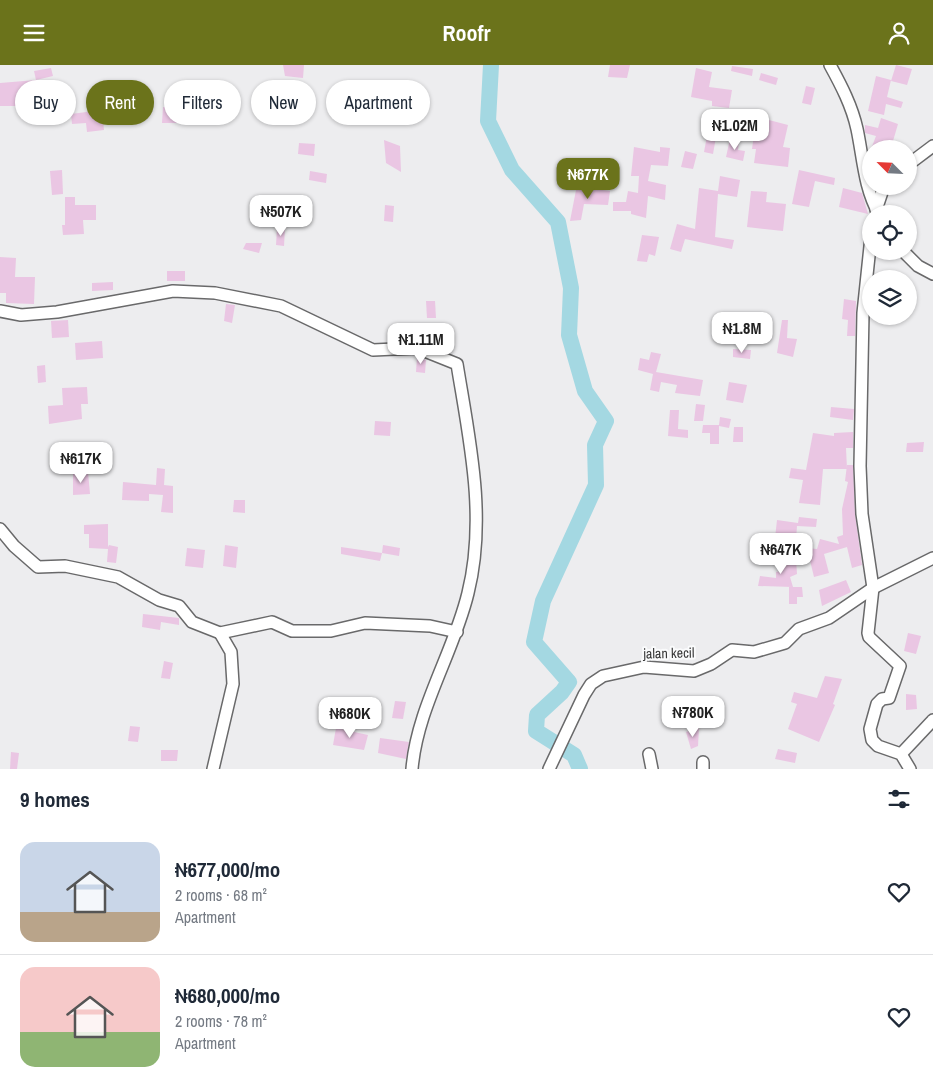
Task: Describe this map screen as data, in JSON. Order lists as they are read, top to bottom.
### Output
{
  "streets": {
    "street": ["jalan kecil"]
  },
  "north": "top left",
  "page": {
    "header": "Roofr",
    "chip": [
      "Buy",
      "Rent",
      "Filters",
      "New",
      "Apartment"
    ],
    "price": [
      "₦1.02M",
      "₦677K",
      "₦507K",
      "₦1.8M",
      "₦1.11M",
      "₦617K",
      "₦647K",
      "₦780K",
      "₦680K"
    ],
    "heading": "9 homes",
    "list": [
      {
        "name": "₦677,000/mo",
        "note": "2 rooms · 68 m² · Apartment"
      },
      {
        "name": "₦680,000/mo",
        "note": "2 rooms · 78 m² · Apartment"
      }
    ]
  }
}
